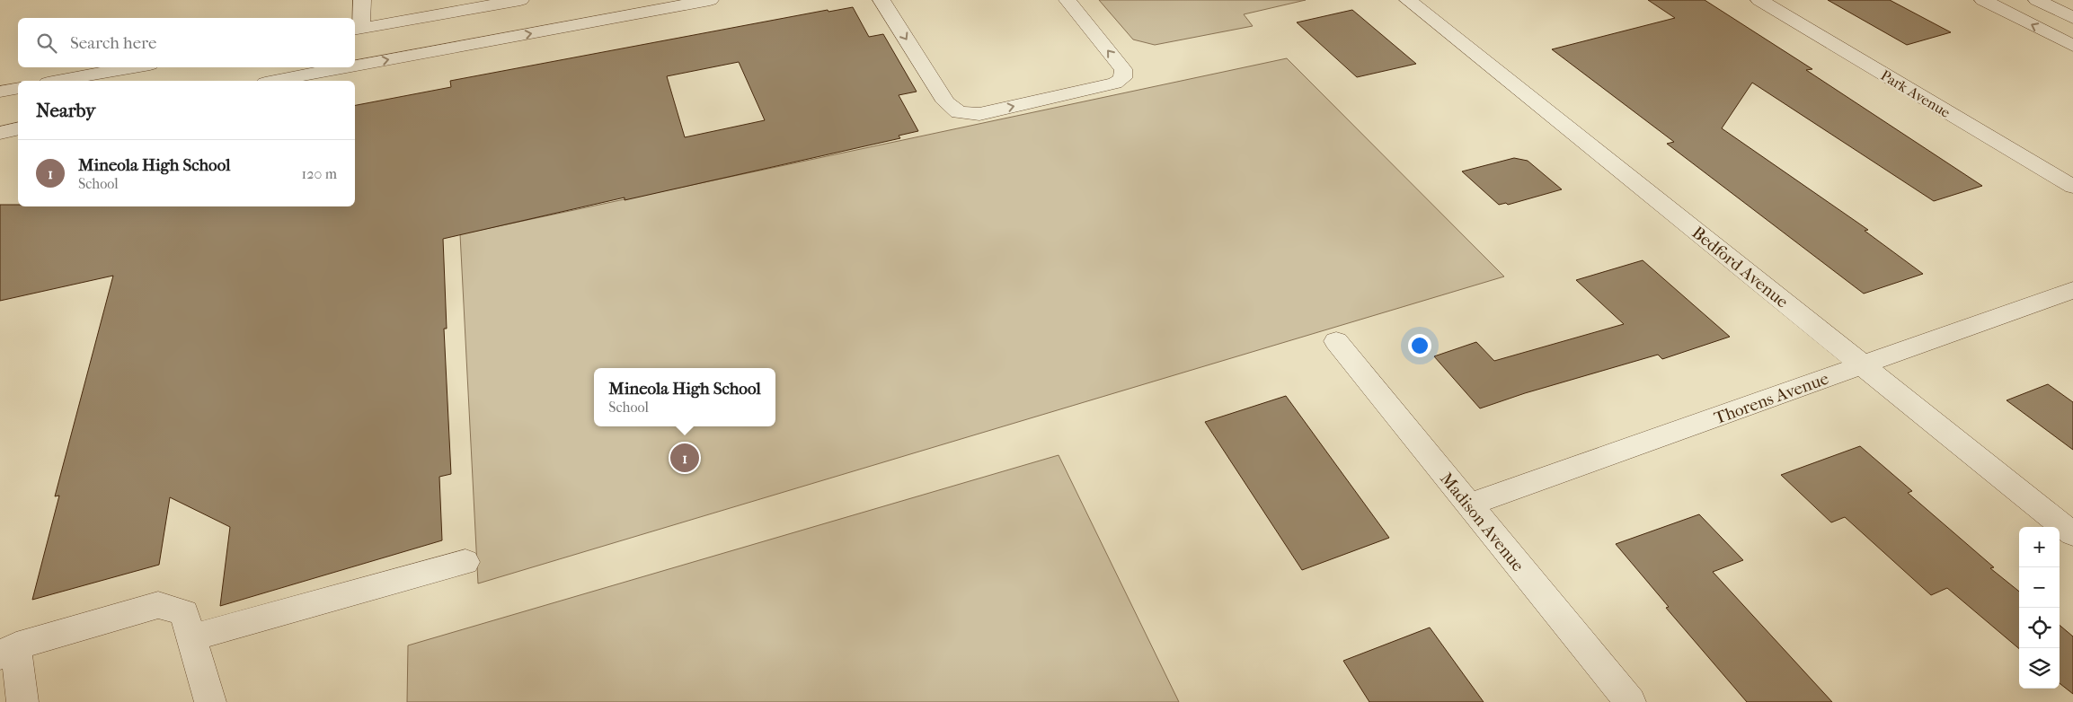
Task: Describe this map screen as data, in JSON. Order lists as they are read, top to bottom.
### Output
{
  "streets": {
    "street": [
      "Park Avenue",
      "Bedford Avenue",
      "Thorens Avenue",
      "Madison Avenue"
    ]
  },
  "crossings": [
    ["Bedford Avenue", "Thorens Avenue"],
    ["Thorens Avenue", "Madison Avenue"]
  ],
  "page": {
    "search": "Search here",
    "heading": "Nearby",
    "list": [
      {
        "mark": "1",
        "name": "Mineola High School",
        "note": "School",
        "value": "120 m"
      }
    ],
    "popup": ["Mineola High School", "School"],
    "pins": "1",
    "map_buttons": ["+", "−"]
  }
}
